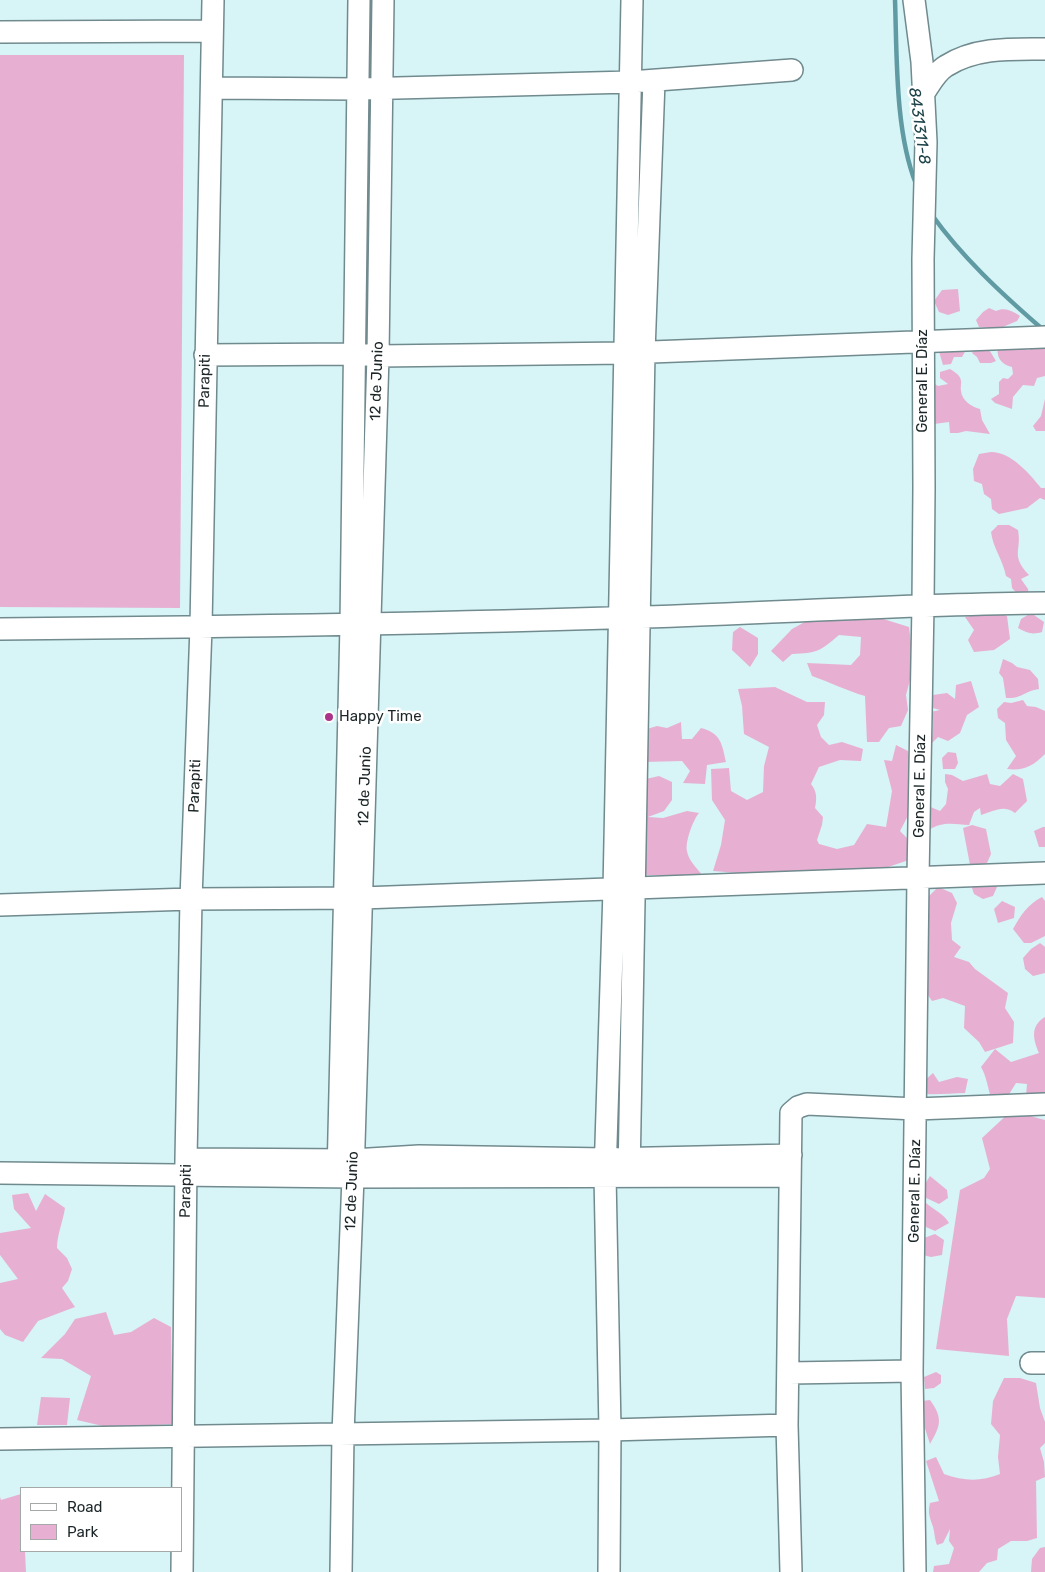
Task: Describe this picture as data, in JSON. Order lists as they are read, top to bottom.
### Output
{
  "streets": {
    "street": ["Parapiti", "12 de Junio", "General E. Díaz"]
  },
  "water": ["8431311-8"],
  "places": ["Happy Time"],
  "legend": ["Road", "Park"]
}
